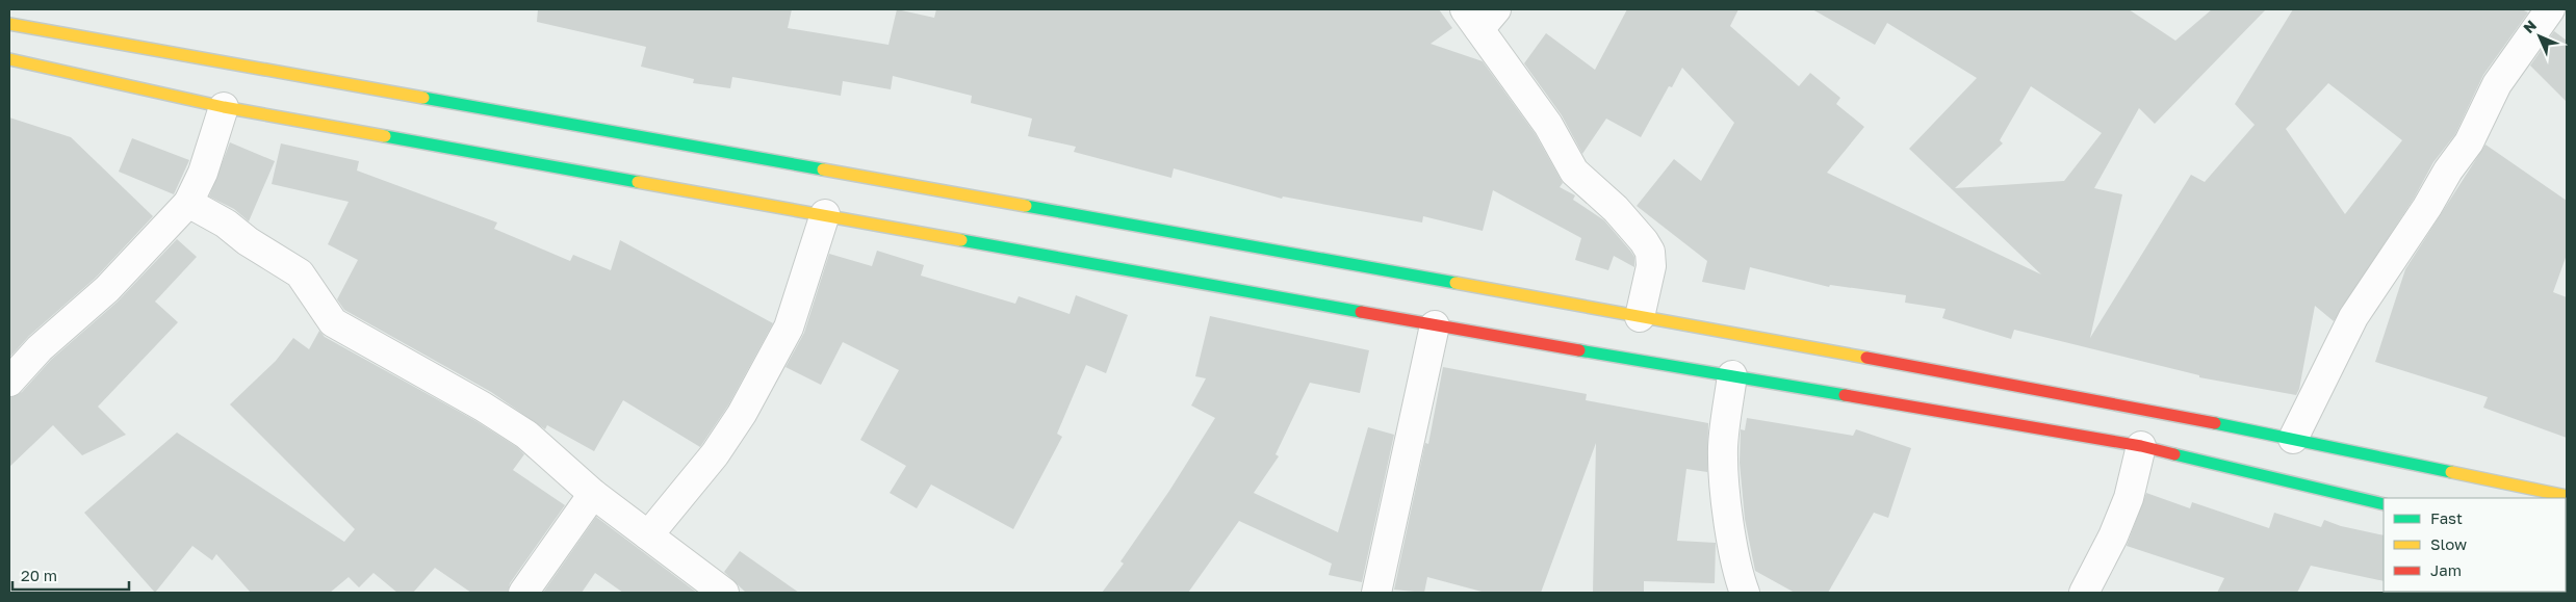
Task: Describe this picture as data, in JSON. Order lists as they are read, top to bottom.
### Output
{
  "legend": ["Fast", "Slow", "Jam"],
  "scale_bar": "20 m",
  "north": "top left"
}
